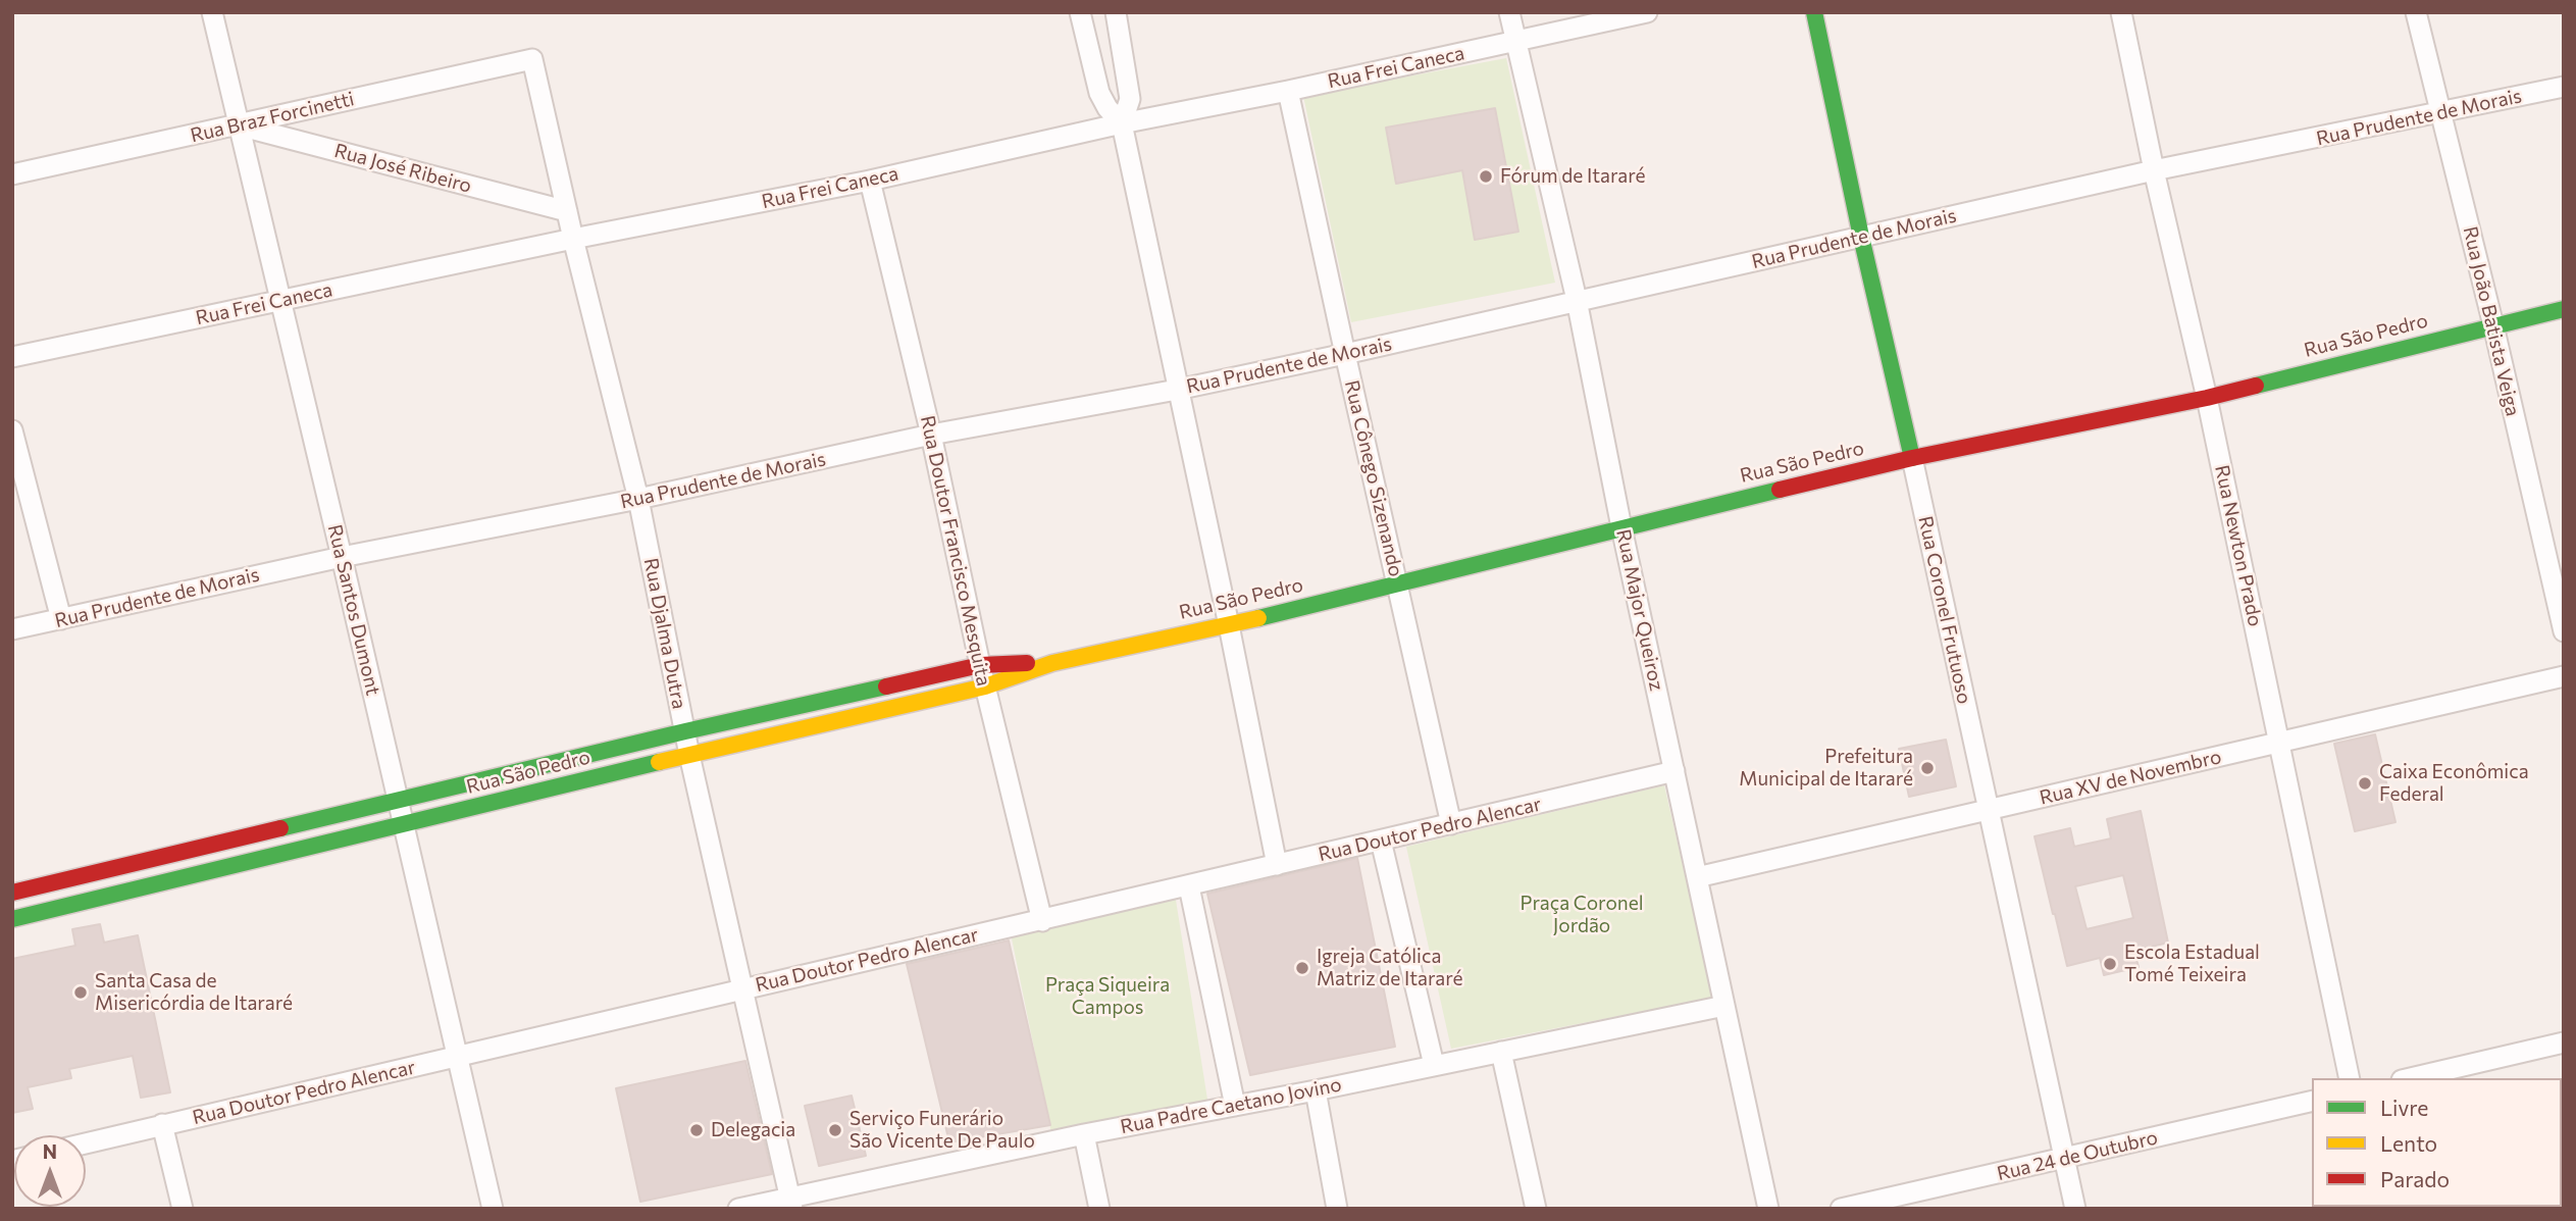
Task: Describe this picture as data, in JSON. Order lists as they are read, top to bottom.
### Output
{
  "streets": {
    "main road": ["Rua São Pedro", "Rua Coronel Frutuoso"],
    "street": [
      "Rua Frei Caneca",
      "Rua Braz Forcinetti",
      "Rua Prudente de Morais",
      "Rua José Ribeiro",
      "Rua João Batista Veiga",
      "Rua Cônego Sizenando",
      "Rua Newton Prado",
      "Rua Doutor Francisco Mesquita",
      "Rua Santos Dumont",
      "Rua Major Queiroz",
      "Rua Djalma Dutra",
      "Rua XV de Novembro",
      "Rua Doutor Pedro Alencar",
      "Rua Padre Caetano Jovino",
      "Rua 24 de Outubro"
    ]
  },
  "crossings": [
    ["Rua Frei Caneca", "Rua Cônego Sizenando"],
    ["Rua Frei Caneca", "Rua Doutor Francisco Mesquita"],
    ["Rua Frei Caneca", "Rua Santos Dumont"],
    ["Rua Frei Caneca", "Rua Major Queiroz"],
    ["Rua Frei Caneca", "Rua Djalma Dutra"],
    ["Rua Braz Forcinetti", "Rua José Ribeiro"],
    ["Rua Braz Forcinetti", "Rua Santos Dumont"],
    ["Rua Braz Forcinetti", "Rua Djalma Dutra"],
    ["Rua Prudente de Morais", "Rua João Batista Veiga"],
    ["Rua Prudente de Morais", "Rua Cônego Sizenando"],
    ["Rua Prudente de Morais", "Rua Newton Prado"],
    ["Rua Prudente de Morais", "Rua Doutor Francisco Mesquita"],
    ["Rua Prudente de Morais", "Rua Santos Dumont"],
    ["Rua Prudente de Morais", "Rua Major Queiroz"],
    ["Rua Prudente de Morais", "Rua Coronel Frutuoso"],
    ["Rua Prudente de Morais", "Rua Djalma Dutra"],
    ["Rua José Ribeiro", "Rua Santos Dumont"],
    ["Rua José Ribeiro", "Rua Djalma Dutra"],
    ["Rua João Batista Veiga", "Rua São Pedro"],
    ["Rua São Pedro", "Rua Cônego Sizenando"],
    ["Rua São Pedro", "Rua Newton Prado"],
    ["Rua São Pedro", "Rua Doutor Francisco Mesquita"],
    ["Rua São Pedro", "Rua Santos Dumont"],
    ["Rua São Pedro", "Rua Major Queiroz"],
    ["Rua São Pedro", "Rua Coronel Frutuoso"],
    ["Rua São Pedro", "Rua Djalma Dutra"],
    ["Rua Cônego Sizenando", "Rua Doutor Pedro Alencar"],
    ["Rua Newton Prado", "Rua XV de Novembro"],
    ["Rua Doutor Francisco Mesquita", "Rua Doutor Pedro Alencar"],
    ["Rua Santos Dumont", "Rua Doutor Pedro Alencar"],
    ["Rua Major Queiroz", "Rua XV de Novembro"],
    ["Rua Major Queiroz", "Rua Doutor Pedro Alencar"],
    ["Rua Major Queiroz", "Rua Padre Caetano Jovino"],
    ["Rua Coronel Frutuoso", "Rua XV de Novembro"],
    ["Rua Coronel Frutuoso", "Rua 24 de Outubro"],
    ["Rua Djalma Dutra", "Rua Doutor Pedro Alencar"],
    ["Rua Djalma Dutra", "Rua Padre Caetano Jovino"]
  ],
  "parks": ["Praça Coronel Jordão", "Praça Siqueira Campos"],
  "places": [
    "Fórum de Itararé",
    "Prefeitura Municipal de Itararé",
    "Caixa Econômica Federal",
    "Escola Estadual Tomé Teixeira",
    "Igreja Católica Matriz de Itararé",
    "Santa Casa de Misericórdia de Itararé",
    "Delegacia",
    "Serviço Funerário São Vicente De Paulo"
  ],
  "legend": ["Livre", "Lento", "Parado"],
  "north": "top"
}
